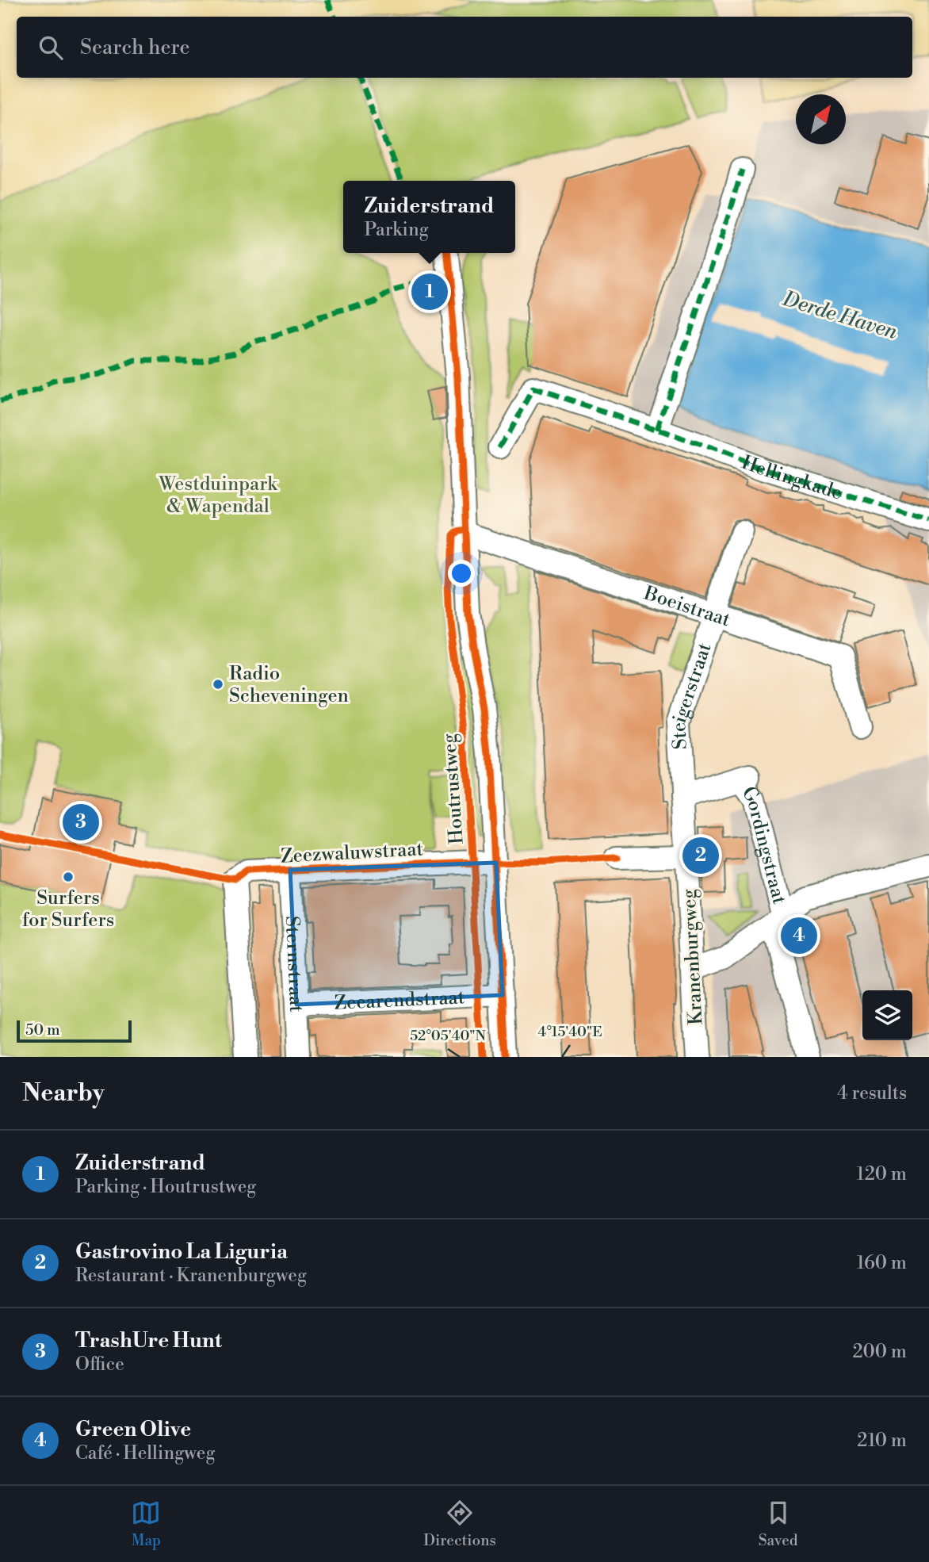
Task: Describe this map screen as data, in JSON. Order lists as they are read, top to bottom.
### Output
{
  "streets": {
    "street": [
      "Hellingkade",
      "Boeistraat",
      "Steigerstraat",
      "Houtrustweg",
      "Gordingstraat",
      "Zeezwaluwstraat",
      "Kranenburgweg",
      "Sternstraat",
      "Zeearendstraat"
    ]
  },
  "crossings": [
    ["Boeistraat", "Steigerstraat"],
    ["Boeistraat", "Houtrustweg"],
    ["Steigerstraat", "Gordingstraat"],
    ["Steigerstraat", "Kranenburgweg"],
    ["Houtrustweg", "Zeezwaluwstraat"],
    ["Houtrustweg", "Zeearendstraat"],
    ["Gordingstraat", "Kranenburgweg"],
    ["Zeezwaluwstraat", "Sternstraat"],
    ["Sternstraat", "Zeearendstraat"]
  ],
  "water": ["Derde Haven"],
  "parks": ["Westduinpark & Wapendal"],
  "places": ["Radio Scheveningen", "Surfers for Surfers"],
  "scale_bar": "50 m",
  "north": "top right",
  "page": {
    "search": "Search here",
    "popup": ["Zuiderstrand", "Parking"],
    "pins": [
      "1",
      "3",
      "2",
      "4"
    ],
    "scale": "50 m",
    "heading": ["Nearby", "4 results"],
    "list": [
      {
        "mark": "1",
        "name": "Zuiderstrand",
        "note": "Parking · Houtrustweg",
        "value": "120 m"
      },
      {
        "mark": "2",
        "name": "Gastrovino La Liguria",
        "note": "Restaurant · Kranenburgweg",
        "value": "160 m"
      },
      {
        "mark": "3",
        "name": "TrashUre Hunt",
        "note": "Office",
        "value": "200 m"
      },
      {
        "mark": "4",
        "name": "Green Olive",
        "note": "Café · Hellingweg",
        "value": "210 m"
      }
    ],
    "nav": ["Map", "Directions", "Saved"]
  },
  "coordinates": ["4°15'40\"E", "52°05'40\"N"]
}
